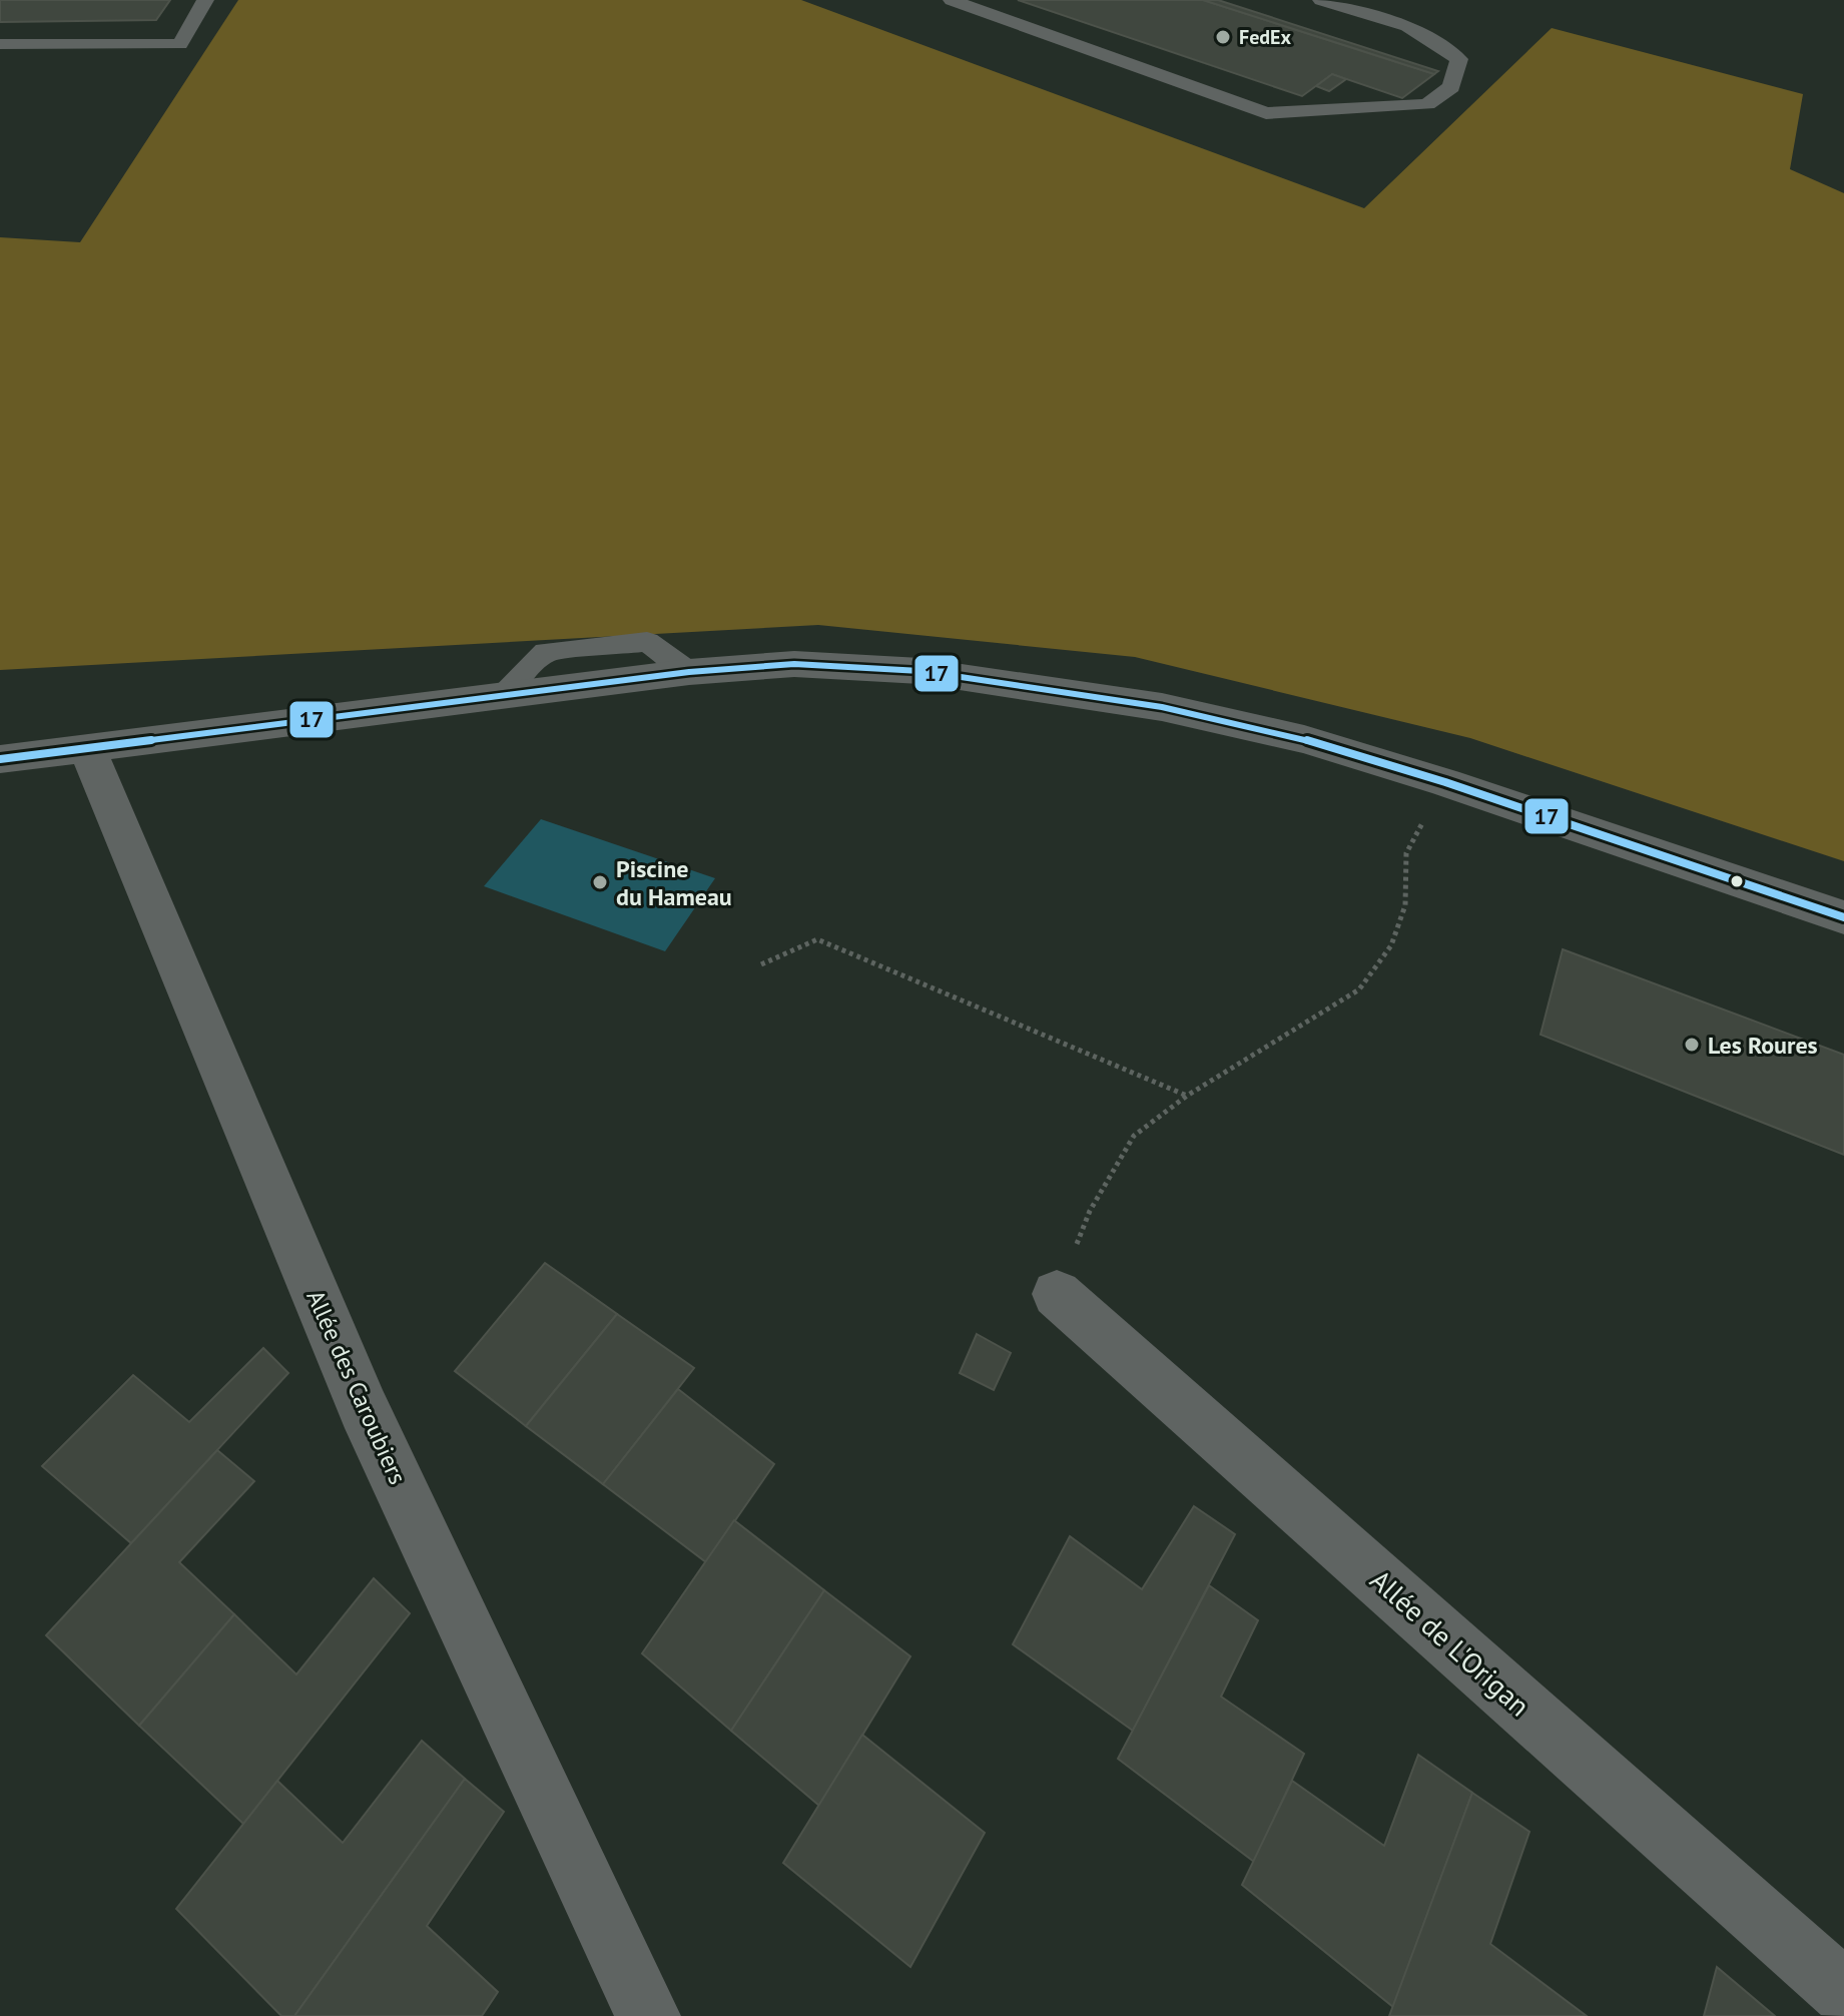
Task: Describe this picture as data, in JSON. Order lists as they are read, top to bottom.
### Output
{
  "streets": {
    "street": ["Allée des Caroubiers", "Allée de L'Origan"]
  },
  "places": ["FedEx", "Piscine du Hameau", "Les Roures"],
  "lines": ["transit line 17"]
}
